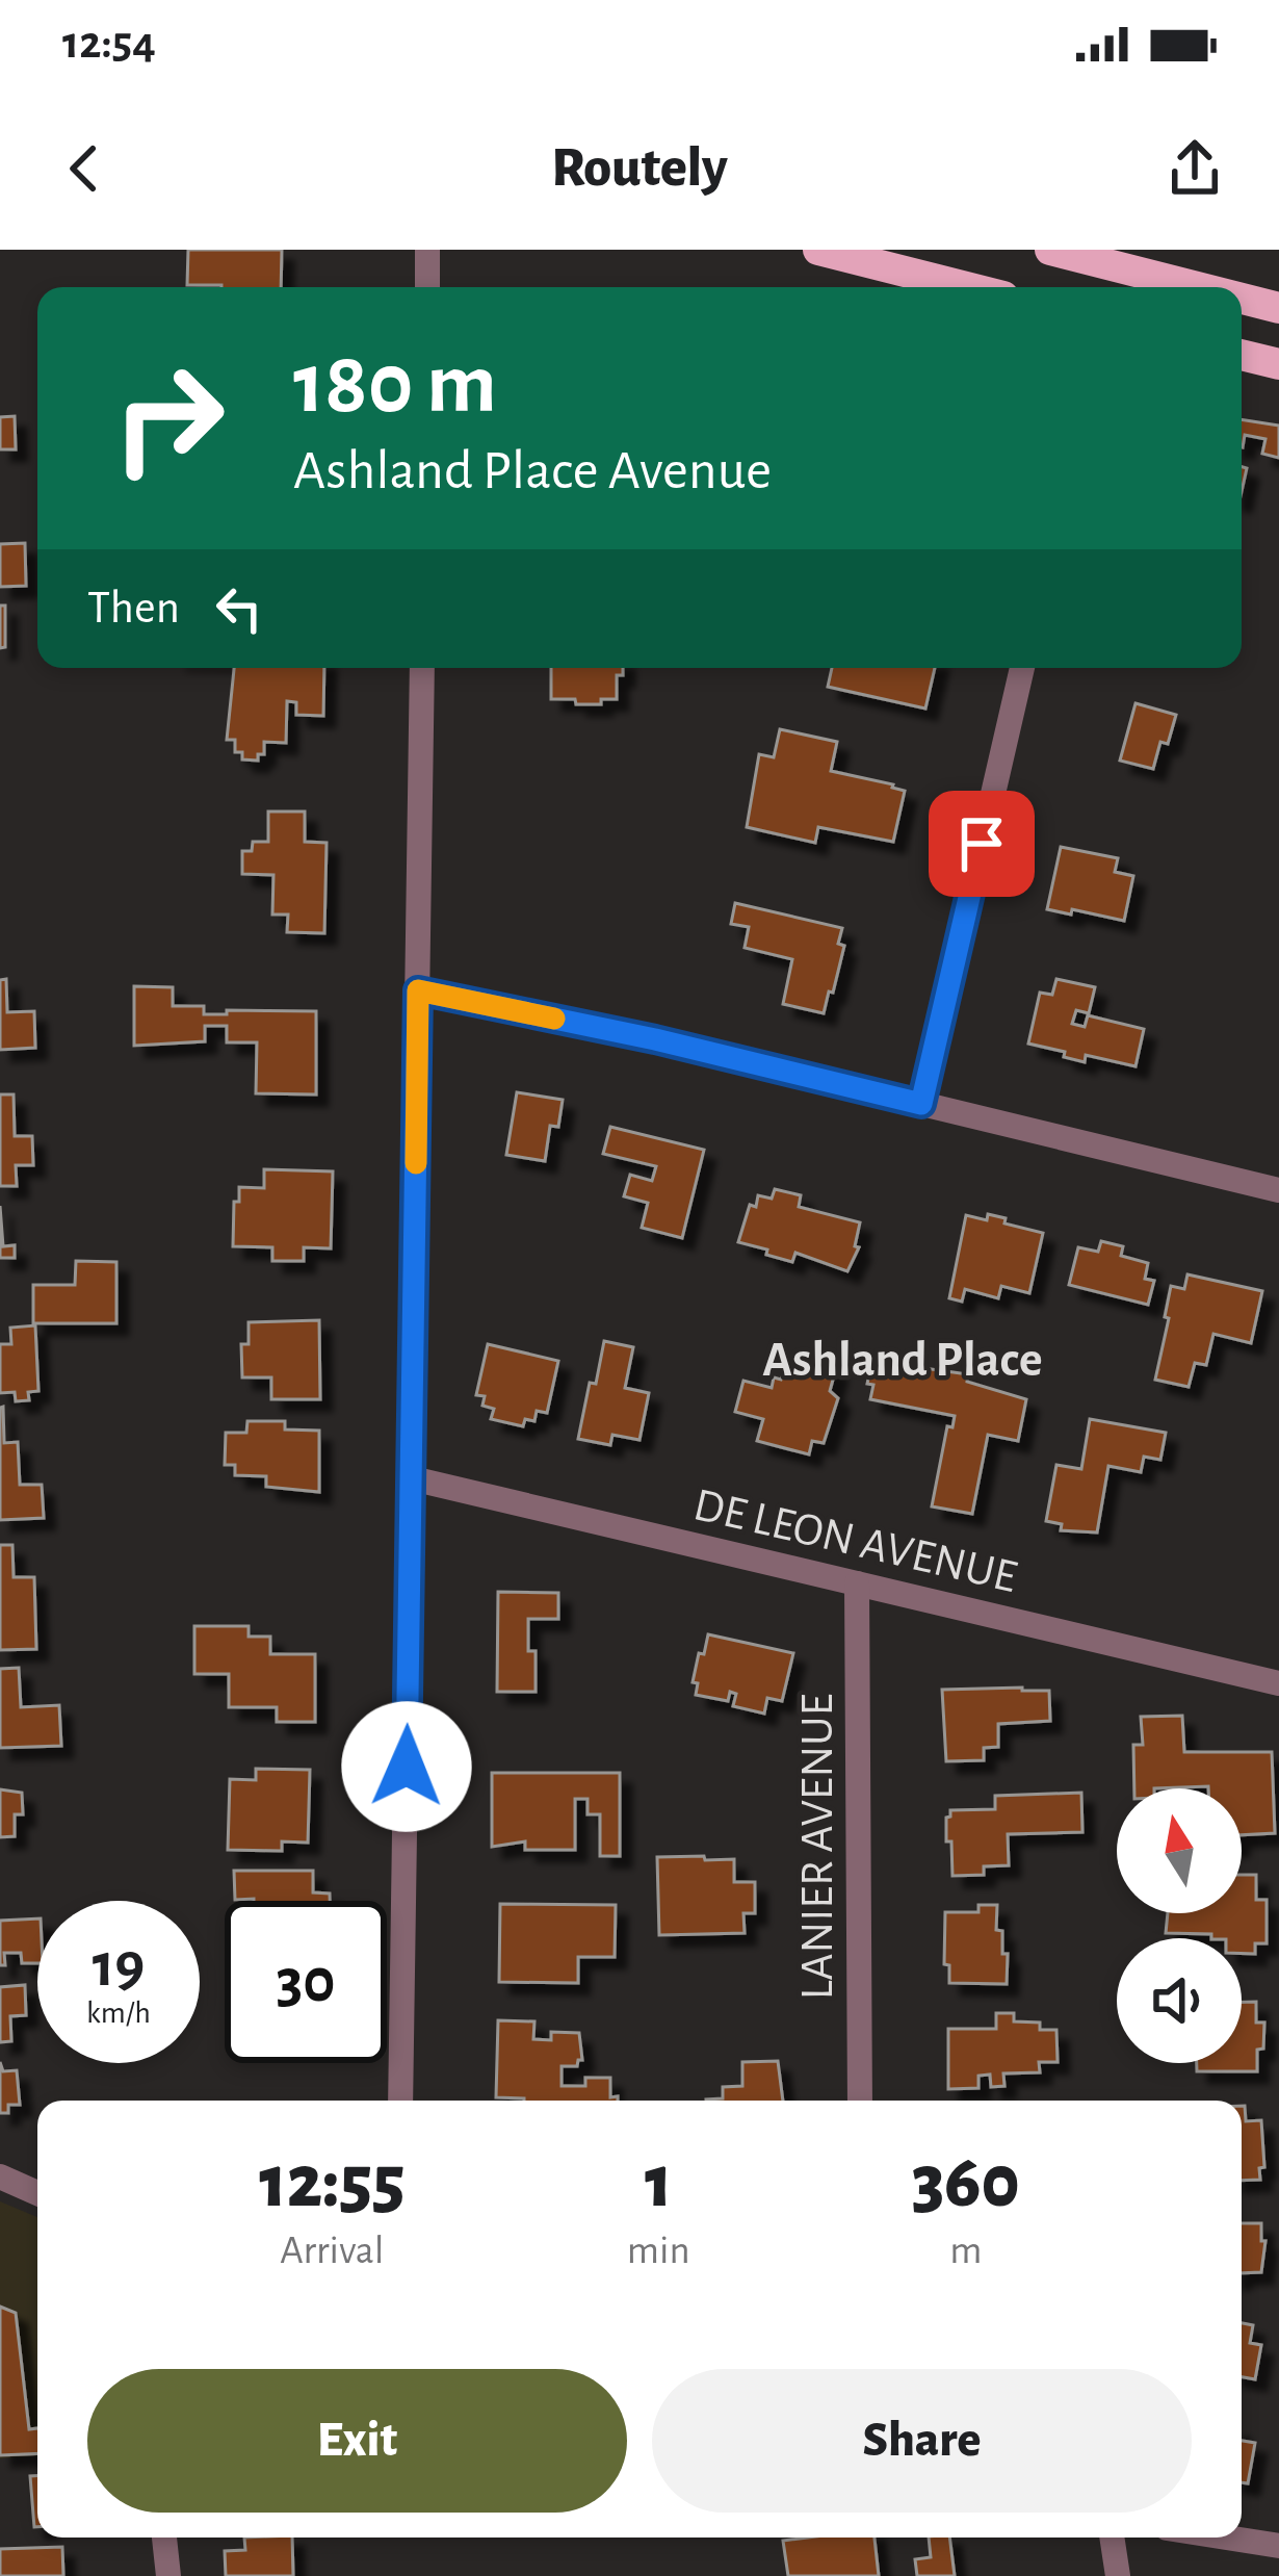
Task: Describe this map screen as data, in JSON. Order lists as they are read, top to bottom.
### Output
{
  "streets": {
    "street": ["DE LEON AVENUE", "LANIER AVENUE"]
  },
  "crossings": [
    ["DE LEON AVENUE", "LANIER AVENUE"]
  ],
  "districts": ["Ashland Place"],
  "north": "top",
  "page": {
    "status": "12:54",
    "header": "Routely",
    "turn": ["180 m", "Ashland Place Avenue"],
    "then": "Then",
    "speed": "19 km/h",
    "limit": "30",
    "eta": [
      "12:55",
      "Arrival",
      "1",
      "min",
      "360",
      "m"
    ],
    "buttons": ["Exit", "Share"]
  }
}
